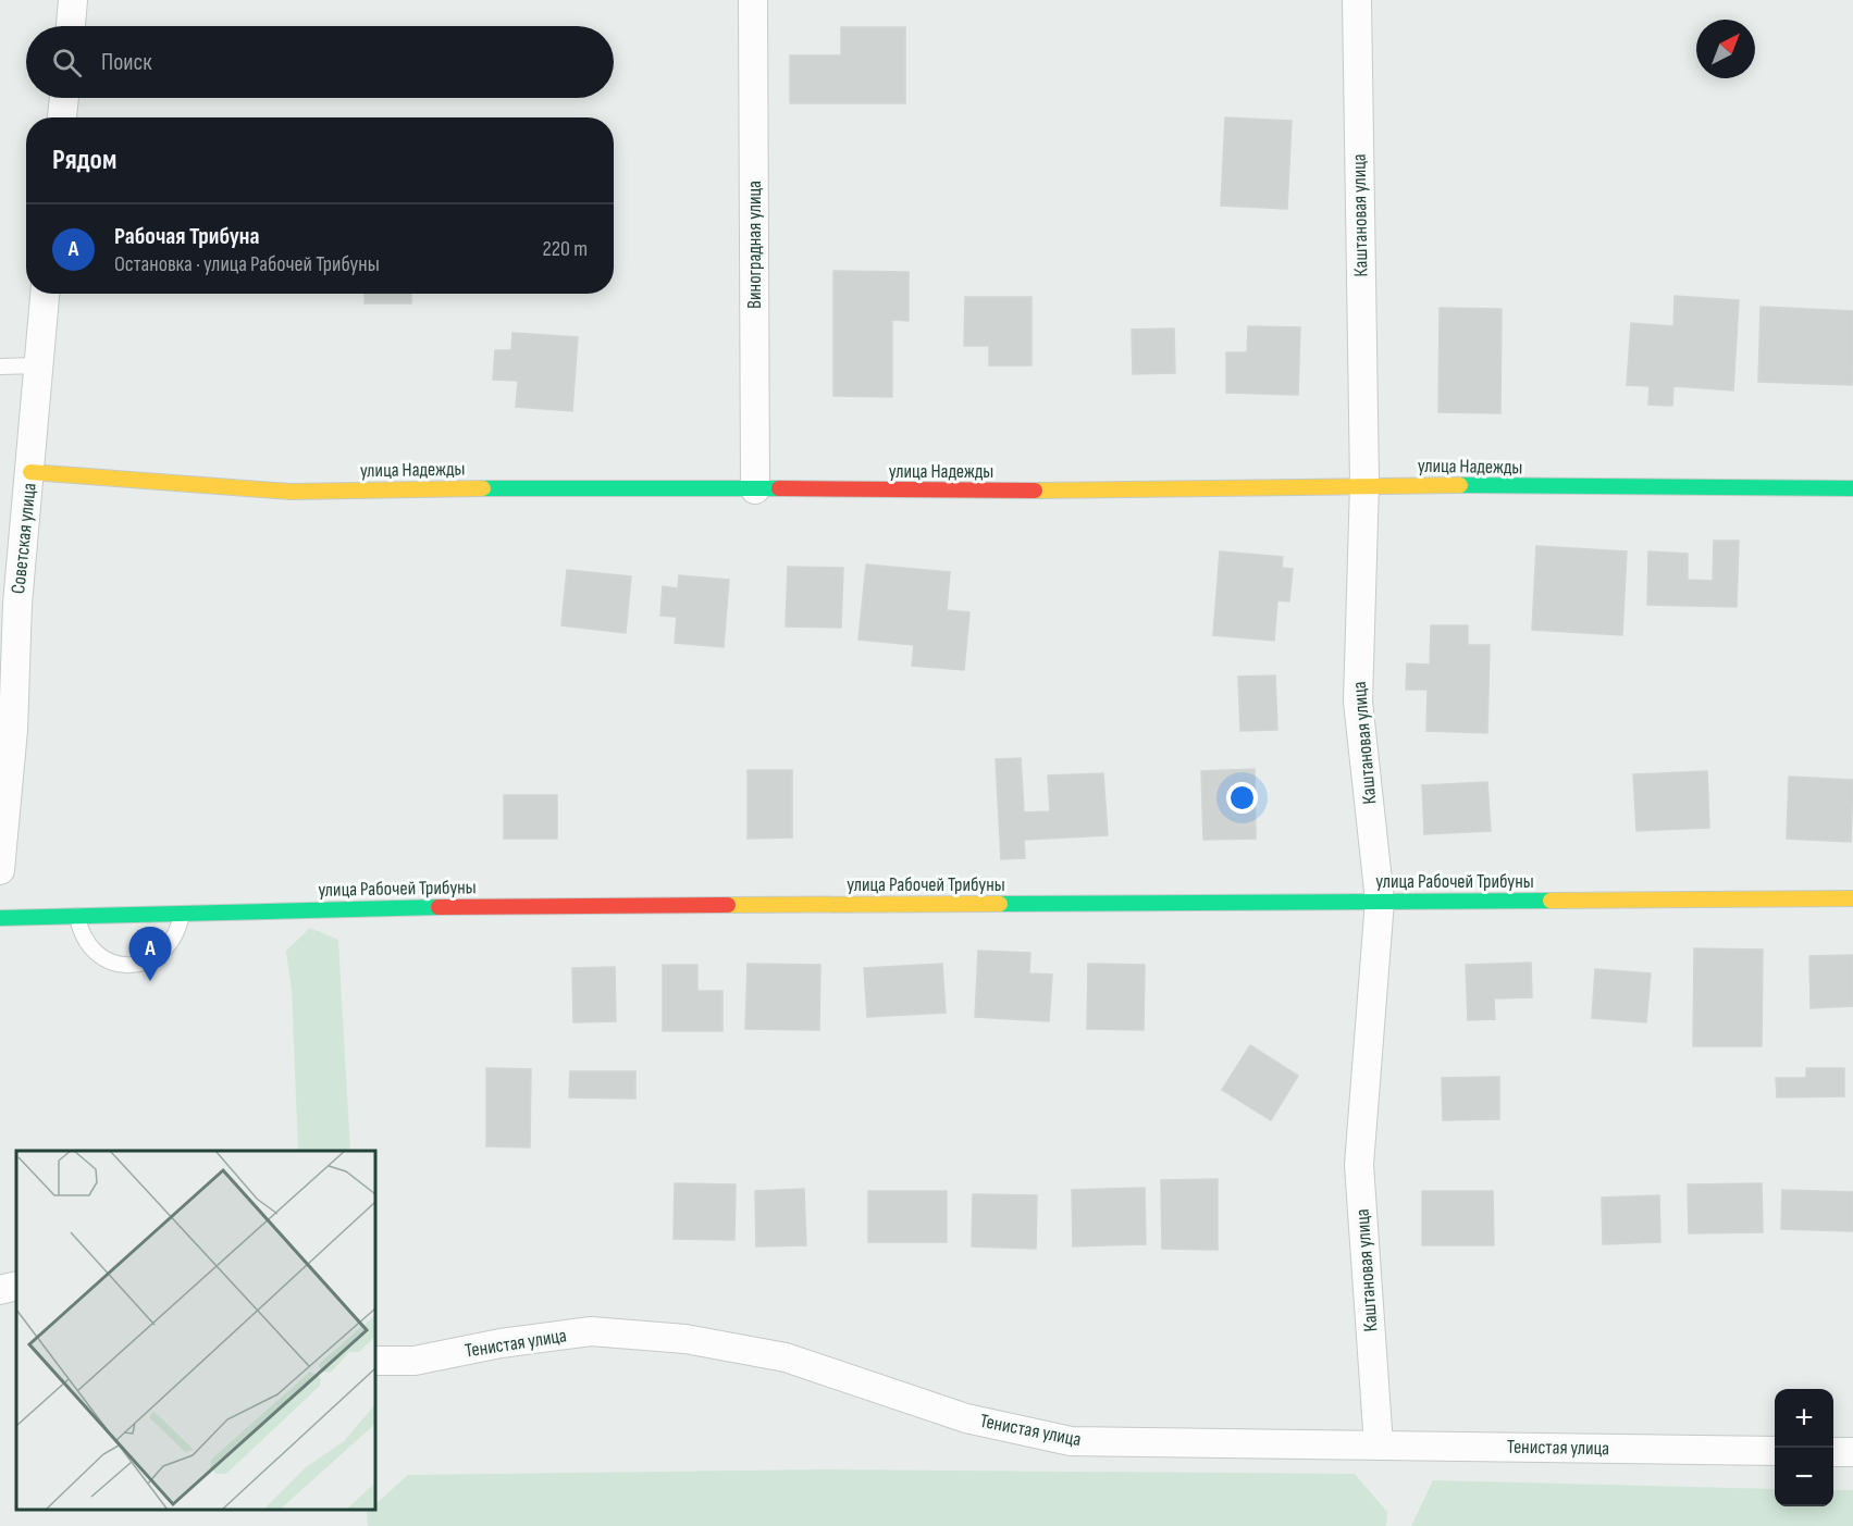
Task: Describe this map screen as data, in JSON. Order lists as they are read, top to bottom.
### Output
{
  "streets": {
    "street": [
      "Каштановая улица",
      "Виноградная улица",
      "улица Надежды",
      "Советская улица",
      "улица Рабочей Трибуны",
      "Тенистая улица"
    ]
  },
  "crossings": [
    ["Каштановая улица", "улица Надежды"],
    ["Каштановая улица", "улица Рабочей Трибуны"],
    ["Каштановая улица", "Тенистая улица"],
    ["Виноградная улица", "улица Надежды"],
    ["улица Надежды", "Советская улица"]
  ],
  "north": "top right",
  "page": {
    "search": "Поиск",
    "heading": "Рядом",
    "list": [
      {
        "mark": "A",
        "name": "Рабочая Трибуна",
        "note": "Остановка · улица Рабочей Трибуны",
        "value": "220 m"
      }
    ],
    "pins": "A",
    "map_buttons": ["+", "−"]
  }
}
